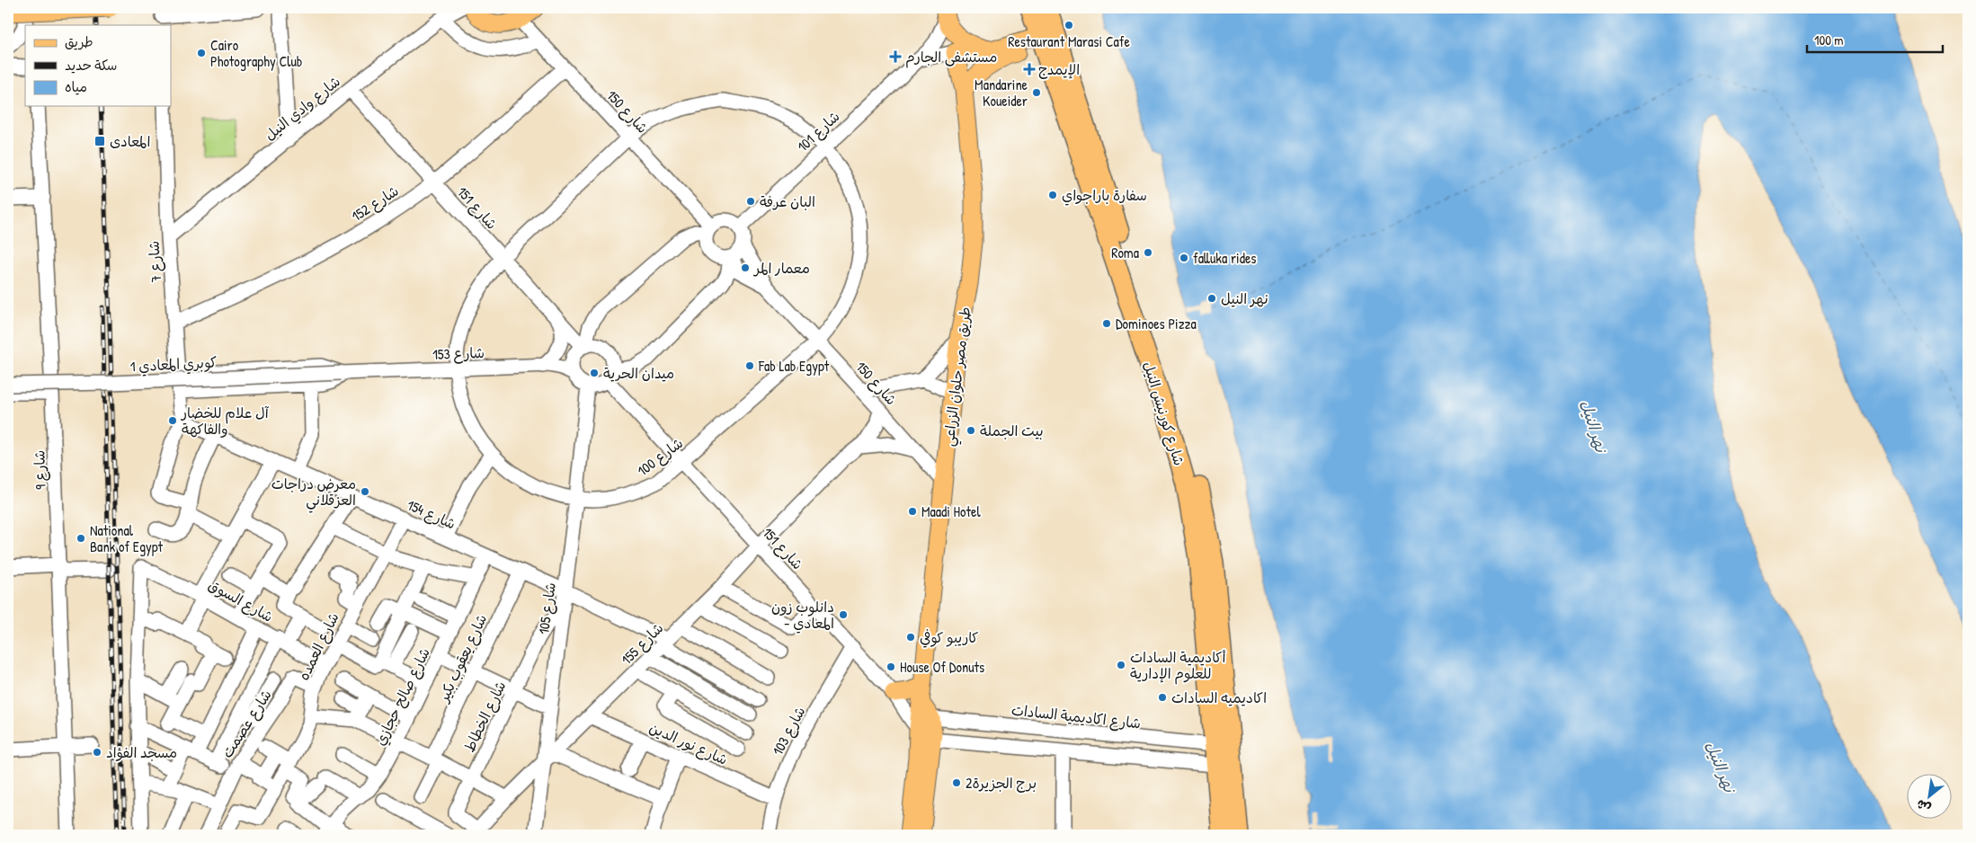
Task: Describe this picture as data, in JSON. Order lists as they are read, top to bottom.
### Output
{
  "streets": {
    "highway": ["شارع كورنيش النيل"],
    "main road": ["طريق مصر حلوان الزراعي"],
    "street": [
      "شارع وادي النيل",
      "شارع 150",
      "شارع 101",
      "شارع 152",
      "شارع 151",
      "شارع 7",
      "شارع 153",
      "كوبري المعادي 1",
      "شارع 100",
      "شارع 9",
      "شارع 154",
      "شارع السوق",
      "شارع 105",
      "شارع 155",
      "شارع العمده",
      "شارع يعقوب بكير",
      "شارع صالح حجازي",
      "شارع الخطاط",
      "شارع اكاديمية السادات",
      "شارع عصمت",
      "شارع 103",
      "شارع نور الدين"
    ]
  },
  "crossings": [
    ["شارع وادي النيل", "شارع 151"],
    ["شارع وادي النيل", "شارع 7"],
    ["شارع 150", "شارع 101"],
    ["شارع 150", "شارع 152"],
    ["شارع 150", "طريق مصر حلوان الزراعي"],
    ["شارع 150", "شارع 100"],
    ["شارع 150", "شارع 155"],
    ["شارع 101", "طريق مصر حلوان الزراعي"],
    ["شارع 101", "شارع 100"],
    ["شارع 152", "شارع 151"],
    ["شارع 152", "شارع 7"],
    ["شارع 151", "شارع 153"],
    ["شارع 151", "طريق مصر حلوان الزراعي"],
    ["شارع 151", "شارع 100"],
    ["شارع 151", "شارع 105"],
    ["شارع 151", "شارع 155"],
    ["شارع 151", "شارع اكاديمية السادات"],
    ["شارع 151", "شارع 103"],
    ["شارع 7", "شارع 153"],
    ["شارع 7", "شارع 154"],
    ["شارع 153", "كوبري المعادي 1"],
    ["شارع 153", "شارع 100"],
    ["شارع 153", "شارع 105"],
    ["طريق مصر حلوان الزراعي", "شارع اكاديمية السادات"],
    ["شارع كورنيش النيل", "شارع اكاديمية السادات"],
    ["شارع 100", "شارع 105"],
    ["شارع 154", "شارع 105"],
    ["شارع 154", "شارع 155"],
    ["شارع 154", "شارع العمده"],
    ["شارع 154", "شارع يعقوب بكير"],
    ["شارع 154", "شارع صالح حجازي"],
    ["شارع السوق", "شارع العمده"],
    ["شارع 105", "شارع 155"],
    ["شارع 105", "شارع الخطاط"],
    ["شارع 155", "شارع الخطاط"],
    ["شارع 155", "شارع نور الدين"],
    ["شارع العمده", "شارع عصمت"],
    ["شارع 103", "شارع نور الدين"]
  ],
  "water": ["نهر النيل"],
  "places": {
    "other": [
      "Restaurant Marasi Cafe",
      "Cairo Photography Club",
      "Mandarine Koueider",
      "سفارة باراجواي",
      "البان عرفة",
      "Roma",
      "falluka rides",
      "معمار المر",
      "نهر النيل",
      "Dominoes Pizza",
      "Fab Lab Egypt",
      "ميدان الحرية",
      "آل علام للخضار والفاكهة",
      "بيت الجملة",
      "معرض دراجات العزقلاني",
      "Maadi Hotel",
      "National Bank of Egypt",
      "دانلوب زون - المعادي",
      "كاريبو كوفي",
      "أكاديمية السادات للعلوم الإدارية",
      "House Of Donuts",
      "اكاديميه السادات",
      "مسجد الفؤاد",
      "برج الجزيرة2"
    ],
    "health": ["مستشفى الجارم", "الإيمدج"],
    "transit": ["المعادى"]
  },
  "legend": ["طريق", "سكة حديد", "مياه"],
  "scale_bar": "100 m",
  "north": "bottom left"
}
